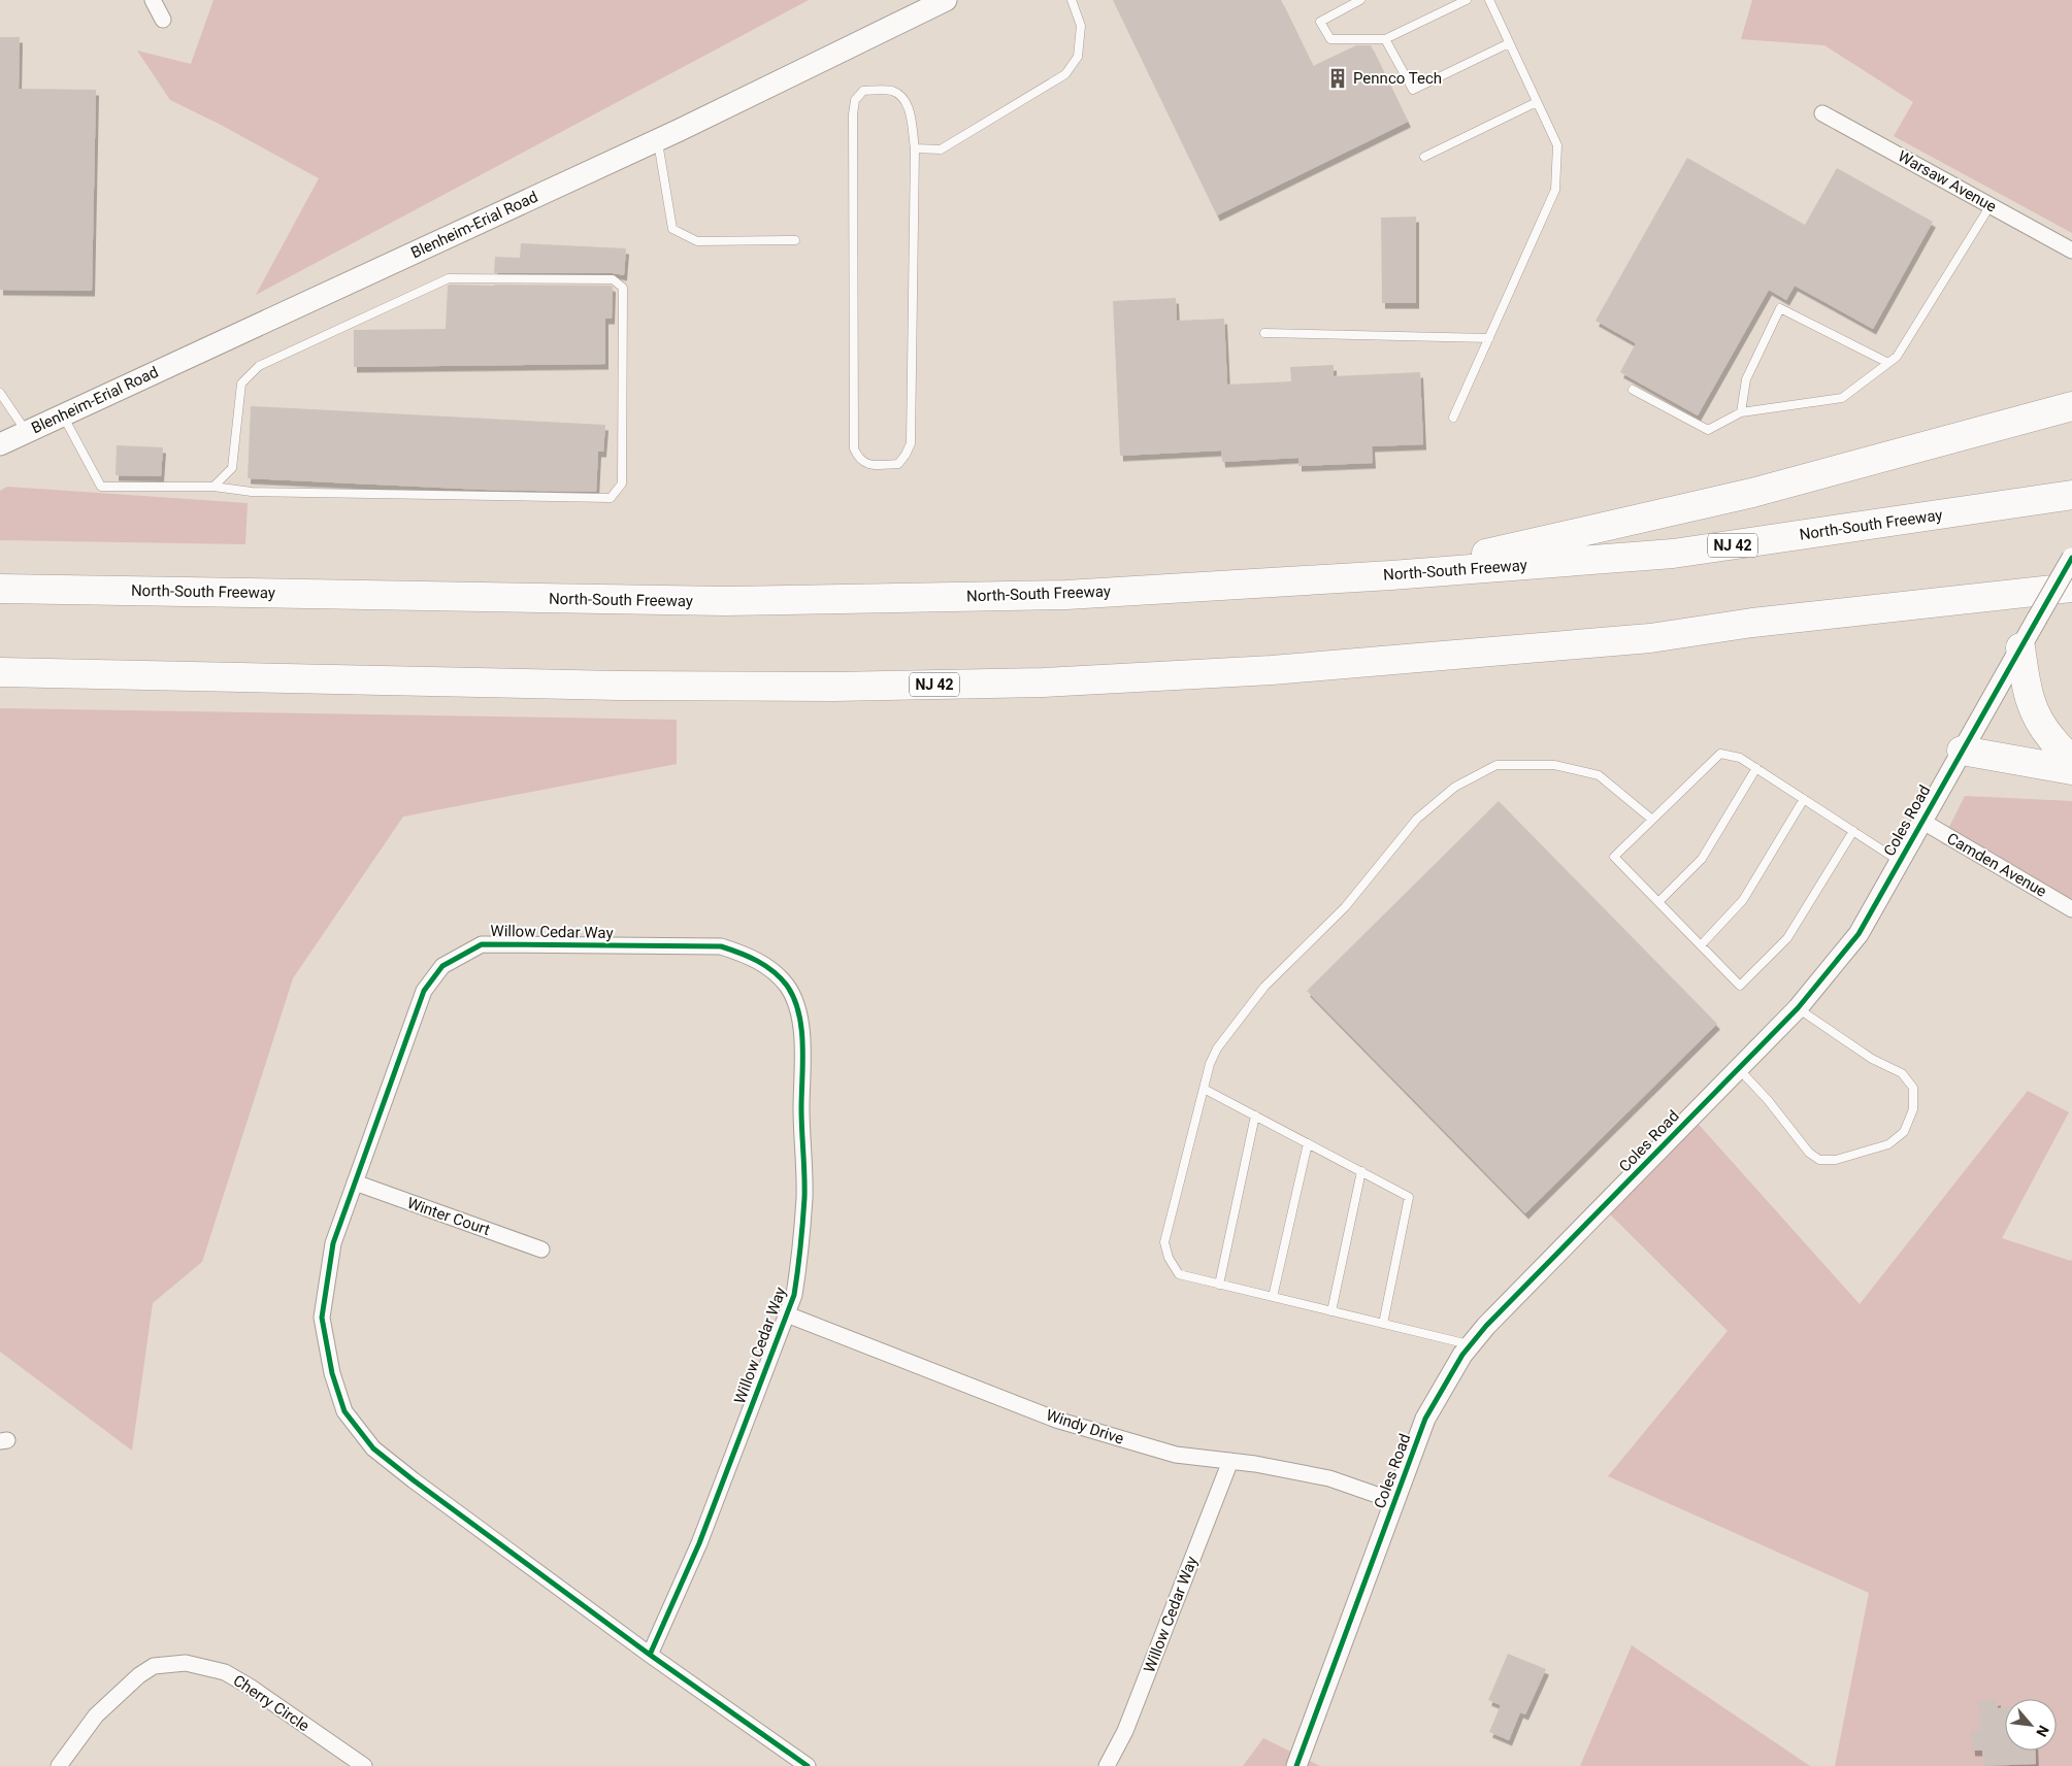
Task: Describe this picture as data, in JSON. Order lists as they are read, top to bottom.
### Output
{
  "streets": {
    "highway": ["North-South Freeway", "NJ 42"],
    "main road": ["Blenheim-Erial Road"],
    "street": [
      "Warsaw Avenue",
      "Coles Road",
      "Camden Avenue",
      "Willow Cedar Way",
      "Winter Court",
      "Windy Drive",
      "Cherry Circle"
    ]
  },
  "crossings": [
    ["Coles Road", "Camden Avenue"],
    ["Coles Road", "Windy Drive"],
    ["Willow Cedar Way", "Winter Court"],
    ["Willow Cedar Way", "Windy Drive"]
  ],
  "places": {
    "building": ["Pennco Tech"]
  },
  "north": "bottom right"
}
